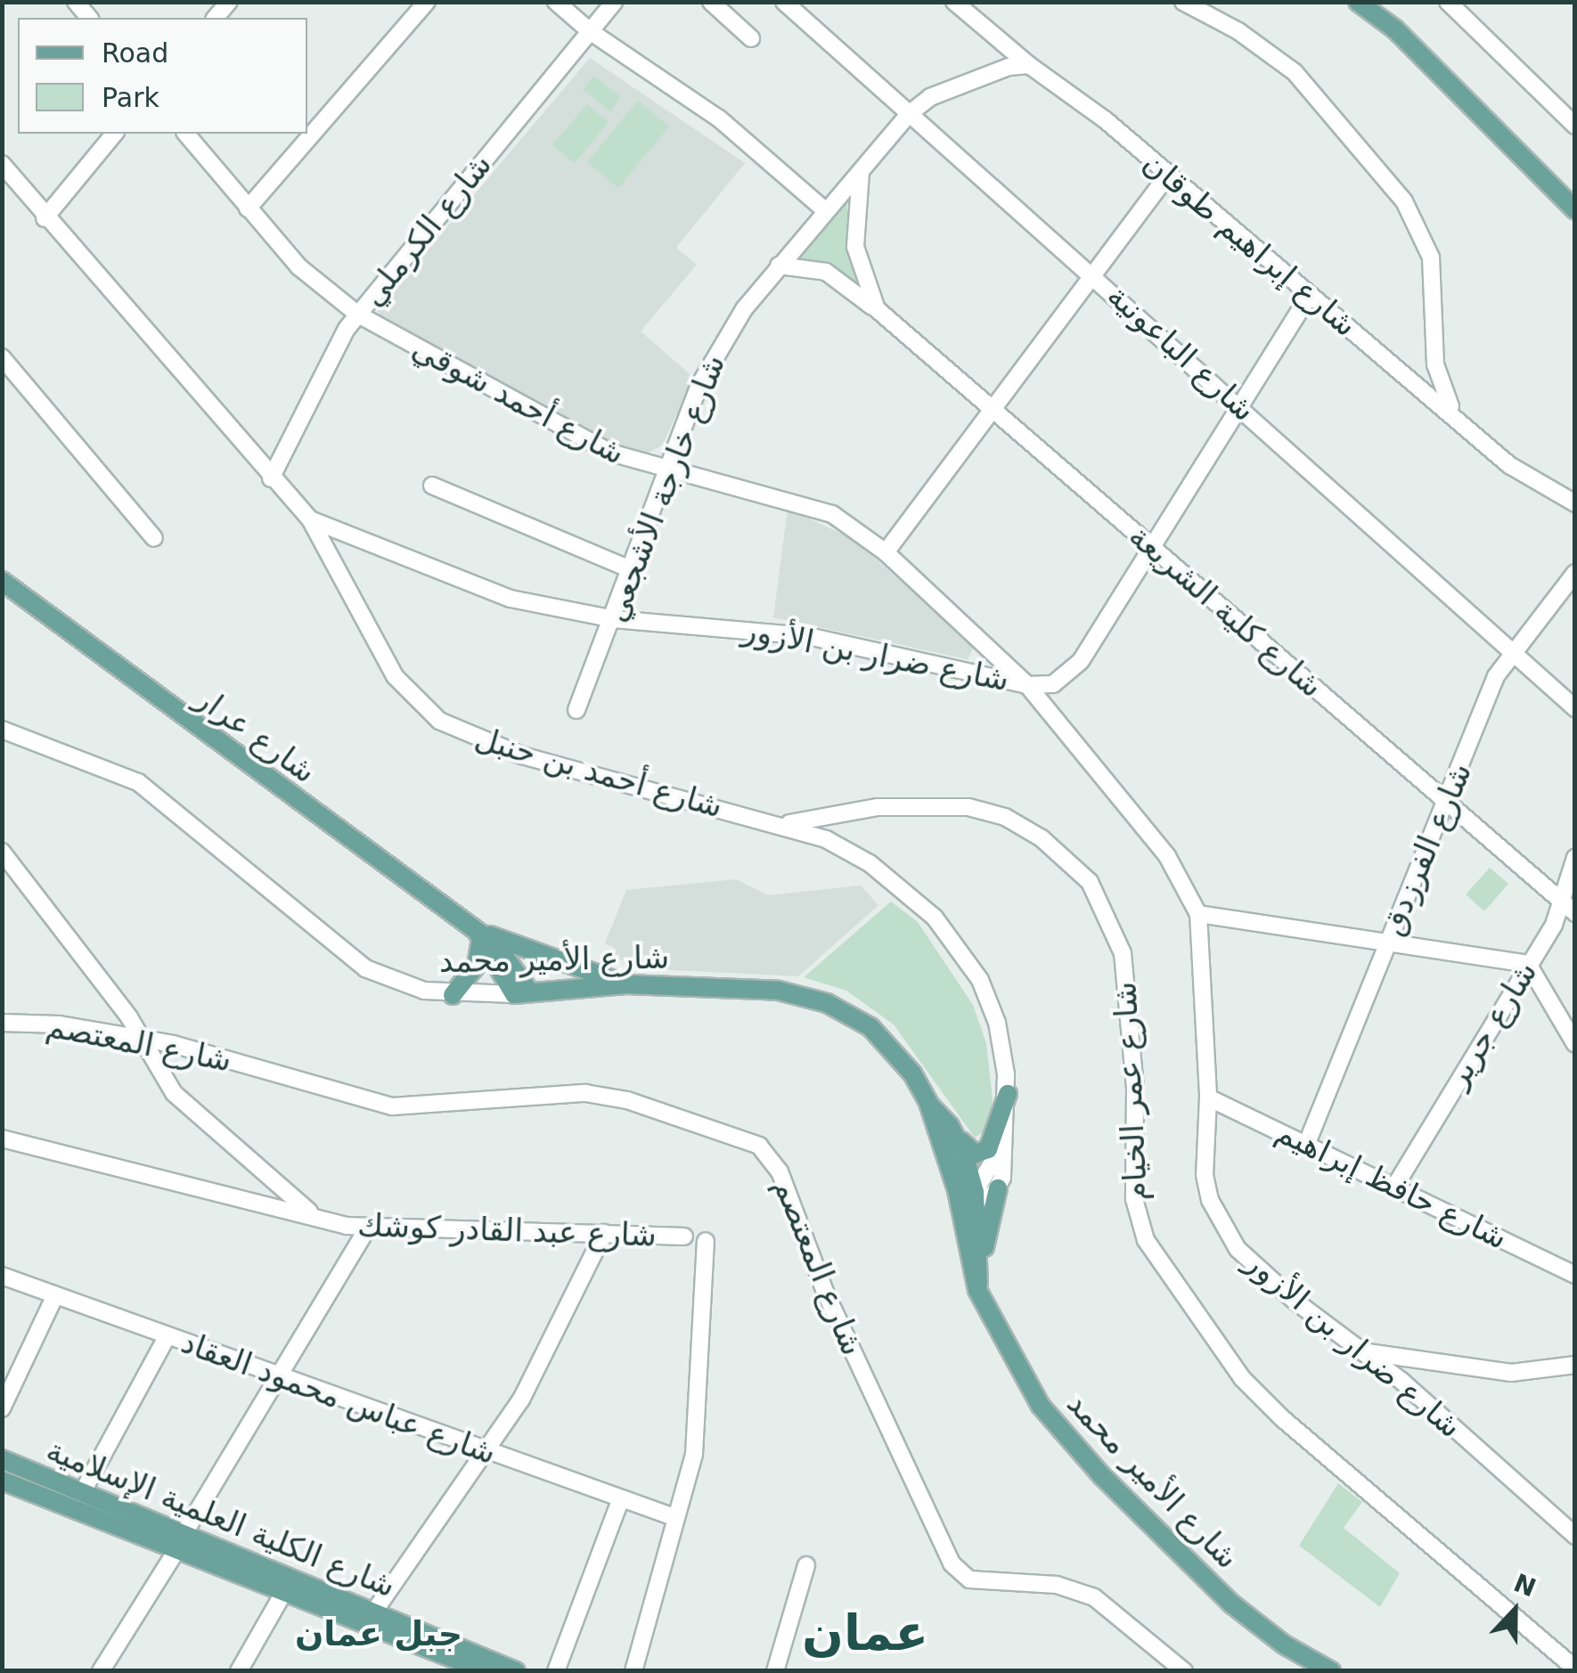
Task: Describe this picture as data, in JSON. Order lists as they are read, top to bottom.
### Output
{
  "streets": {
    "main road": ["شارع عرار", "شارع الأمير محمد", "شارع الكلية العلمية الإسلامية"],
    "street": [
      "شارع الكرملي",
      "شارع إبراهيم طوقان",
      "شارع الباعونية",
      "شارع أحمد شوقي",
      "شارع خارجة الأشجعي",
      "شارع كلية الشريعة",
      "شارع ضرار بن الأزور",
      "شارع أحمد بن حنبل",
      "شارع الفرزدق",
      "شارع جرير",
      "شارع المعتصم",
      "شارع عمر الخيام",
      "شارع حافظ إبراهيم",
      "شارع عبد القادر كوشك",
      "شارع عباس محمود العقاد"
    ]
  },
  "crossings": [
    ["شارع الكرملي", "شارع أحمد شوقي"],
    ["شارع الكرملي", "شارع أحمد بن حنبل"],
    ["شارع الباعونية", "شارع خارجة الأشجعي"],
    ["شارع الباعونية", "شارع الفرزدق"],
    ["شارع أحمد شوقي", "شارع خارجة الأشجعي"],
    ["شارع أحمد شوقي", "شارع ضرار بن الأزور"],
    ["شارع خارجة الأشجعي", "شارع كلية الشريعة"],
    ["شارع خارجة الأشجعي", "شارع ضرار بن الأزور"],
    ["شارع كلية الشريعة", "شارع الفرزدق"],
    ["شارع كلية الشريعة", "شارع جرير"],
    ["شارع ضرار بن الأزور", "شارع أحمد بن حنبل"],
    ["شارع ضرار بن الأزور", "شارع حافظ إبراهيم"],
    ["شارع عرار", "شارع الأمير محمد"],
    ["شارع أحمد بن حنبل", "شارع الأمير محمد"],
    ["شارع أحمد بن حنبل", "شارع عمر الخيام"],
    ["شارع الفرزدق", "شارع حافظ إبراهيم"],
    ["شارع جرير", "شارع حافظ إبراهيم"],
    ["شارع المعتصم", "شارع عبد القادر كوشك"]
  ],
  "districts": ["عمان", "جبل عمان"],
  "legend": ["Road", "Park"],
  "north": "top"
}
